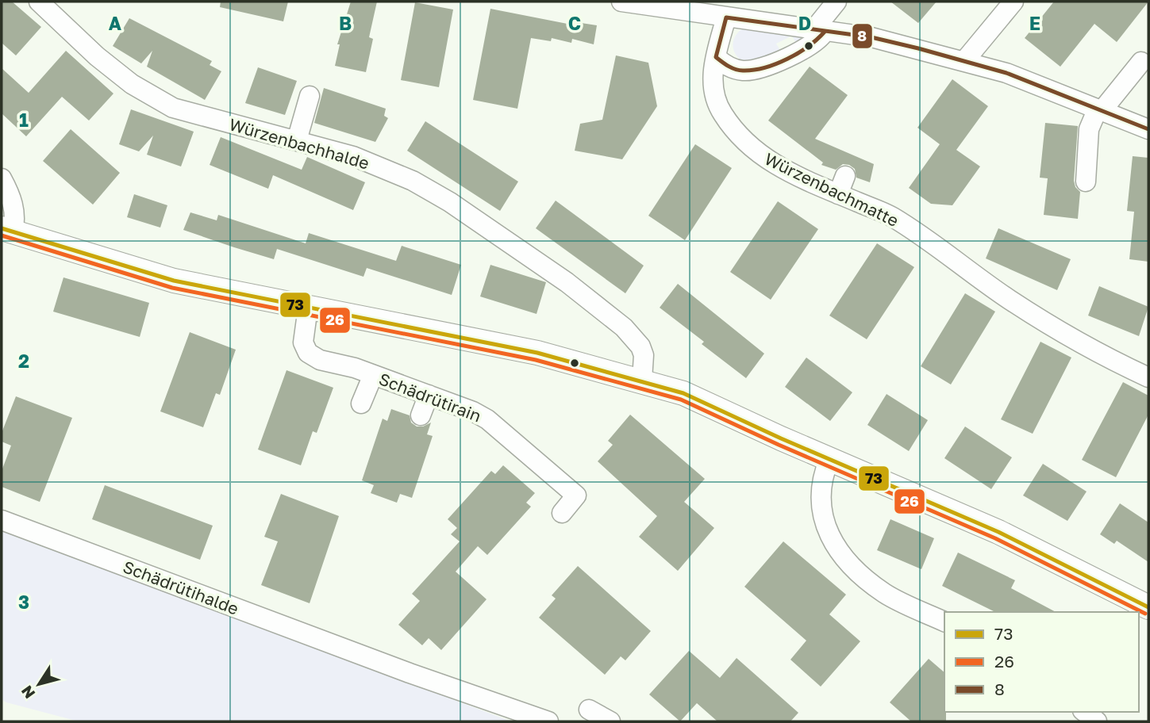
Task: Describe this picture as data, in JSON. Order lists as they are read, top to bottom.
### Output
{
  "streets": {
    "street": [
      "Würzenbachhalde",
      "Würzenbachmatte",
      "Schädrütirain",
      "Schädrütihalde"
    ]
  },
  "lines": ["transit line 8", "transit line 73", "transit line 26"],
  "legend": ["73", "26", "8"],
  "north": "bottom left",
  "grid": {
    "columns": [
      "A",
      "B",
      "C",
      "D",
      "E"
    ],
    "rows": ["1", "2", "3"]
  }
}
